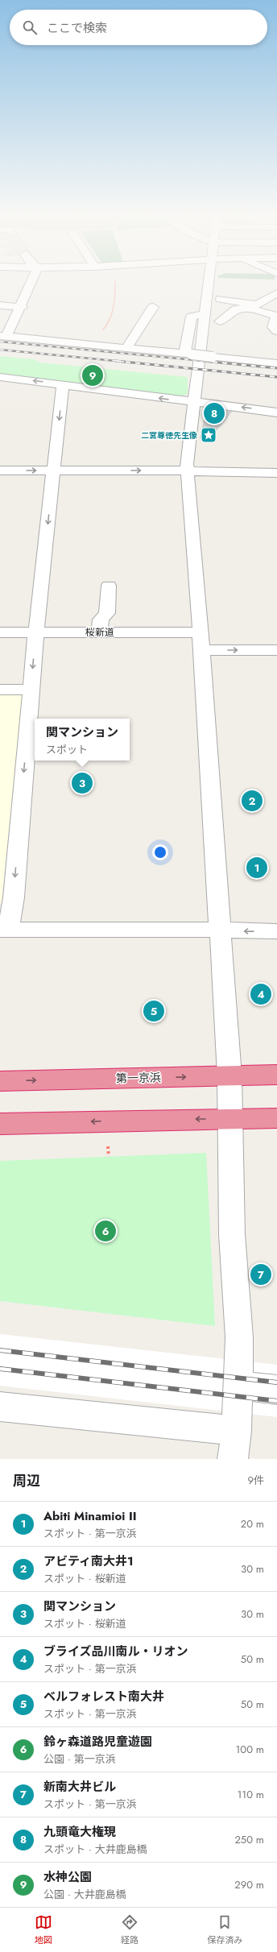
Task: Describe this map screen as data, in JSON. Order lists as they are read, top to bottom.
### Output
{
  "streets": {
    "highway": ["第一京浜"],
    "street": ["桜新道"]
  },
  "places": {
    "place": ["二宮尊徳先生像"]
  },
  "page": {
    "search": "ここで検索",
    "pins": [
      "9",
      "8",
      "3",
      "2",
      "1",
      "4",
      "5",
      "6",
      "7"
    ],
    "popup": ["関マンション", "スポット"],
    "heading": ["周辺", "9件"],
    "list": [
      {
        "mark": "1",
        "name": "Abiti Minamioi II",
        "note": "スポット · 第一京浜",
        "value": "20 m"
      },
      {
        "mark": "2",
        "name": "アビティ南大井1",
        "note": "スポット · 桜新道",
        "value": "30 m"
      },
      {
        "mark": "3",
        "name": "関マンション",
        "note": "スポット · 桜新道",
        "value": "30 m"
      },
      {
        "mark": "4",
        "name": "ブライズ品川南ル・リオン",
        "note": "スポット · 第一京浜",
        "value": "50 m"
      },
      {
        "mark": "5",
        "name": "ベルフォレスト南大井",
        "note": "スポット · 第一京浜",
        "value": "50 m"
      },
      {
        "mark": "6",
        "name": "鈴ヶ森道路児童遊園",
        "note": "公園 · 第一京浜",
        "value": "100 m"
      },
      {
        "mark": "7",
        "name": "新南大井ビル",
        "note": "スポット · 第一京浜",
        "value": "110 m"
      },
      {
        "mark": "8",
        "name": "九頭竜大権現",
        "note": "スポット · 大井鹿島橋",
        "value": "250 m"
      },
      {
        "mark": "9",
        "name": "水神公園",
        "note": "公園 · 大井鹿島橋",
        "value": "290 m"
      }
    ],
    "nav": ["地図", "経路", "保存済み"]
  }
}
